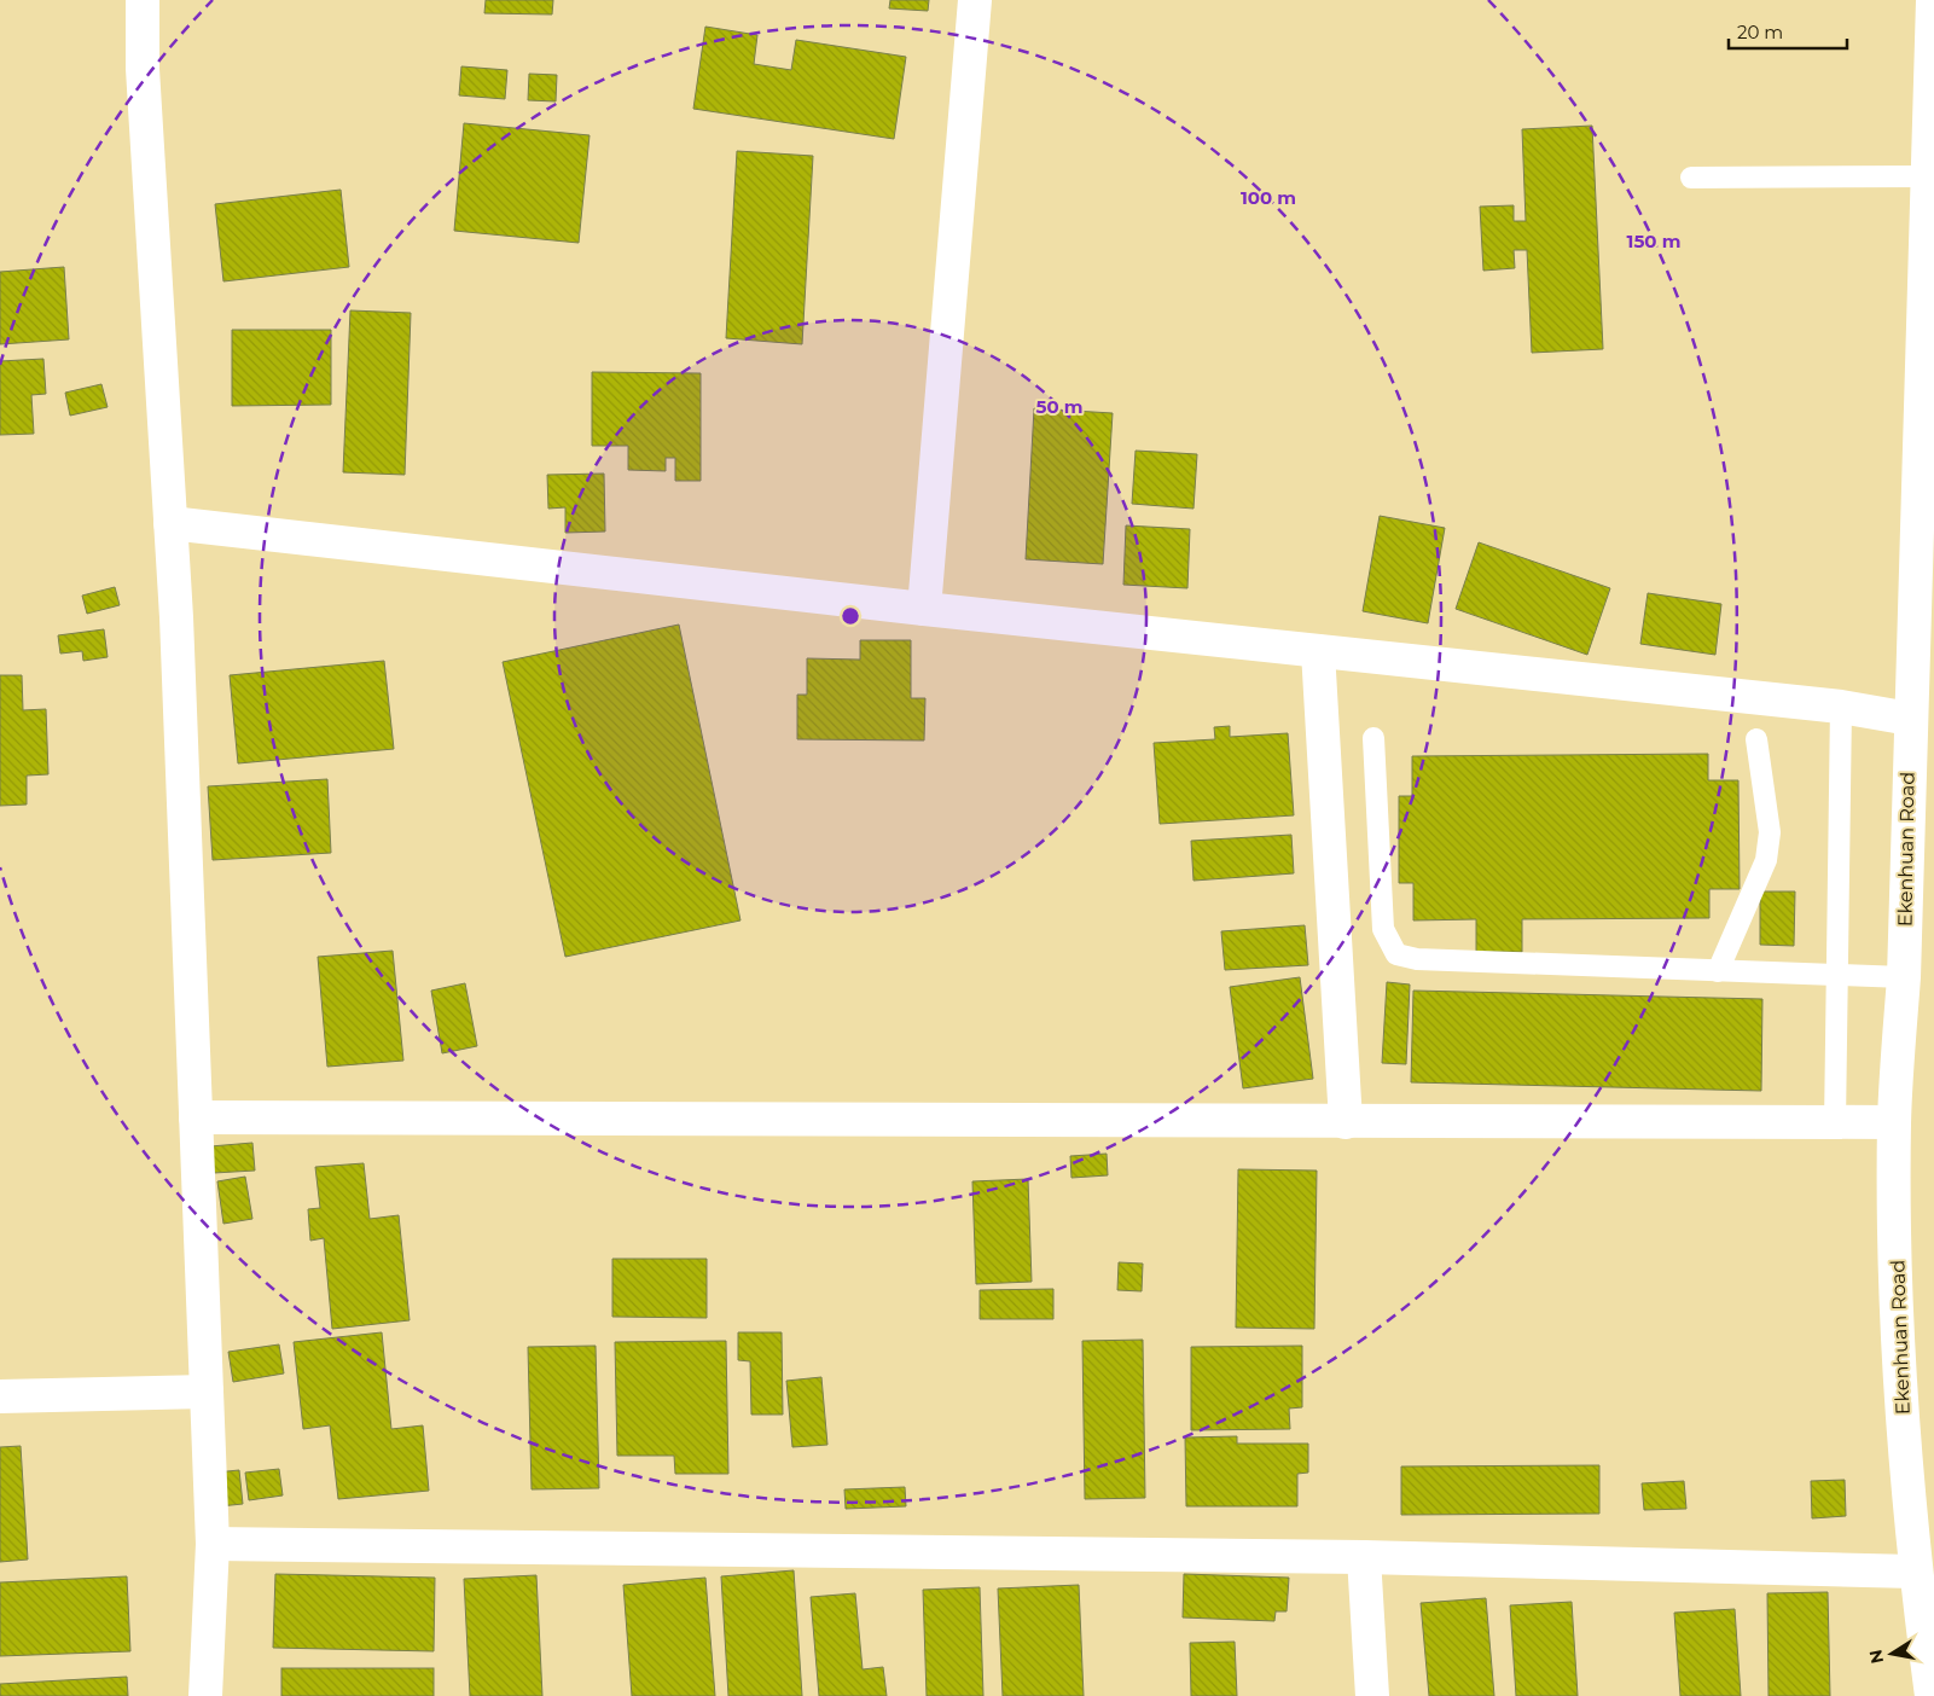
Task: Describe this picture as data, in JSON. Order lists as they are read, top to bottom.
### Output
{
  "streets": {
    "street": ["Ekenhuan Road"]
  },
  "scale_bar": "20 m",
  "north": "left",
  "rings": ["100 m", "150 m", "50 m"]
}
